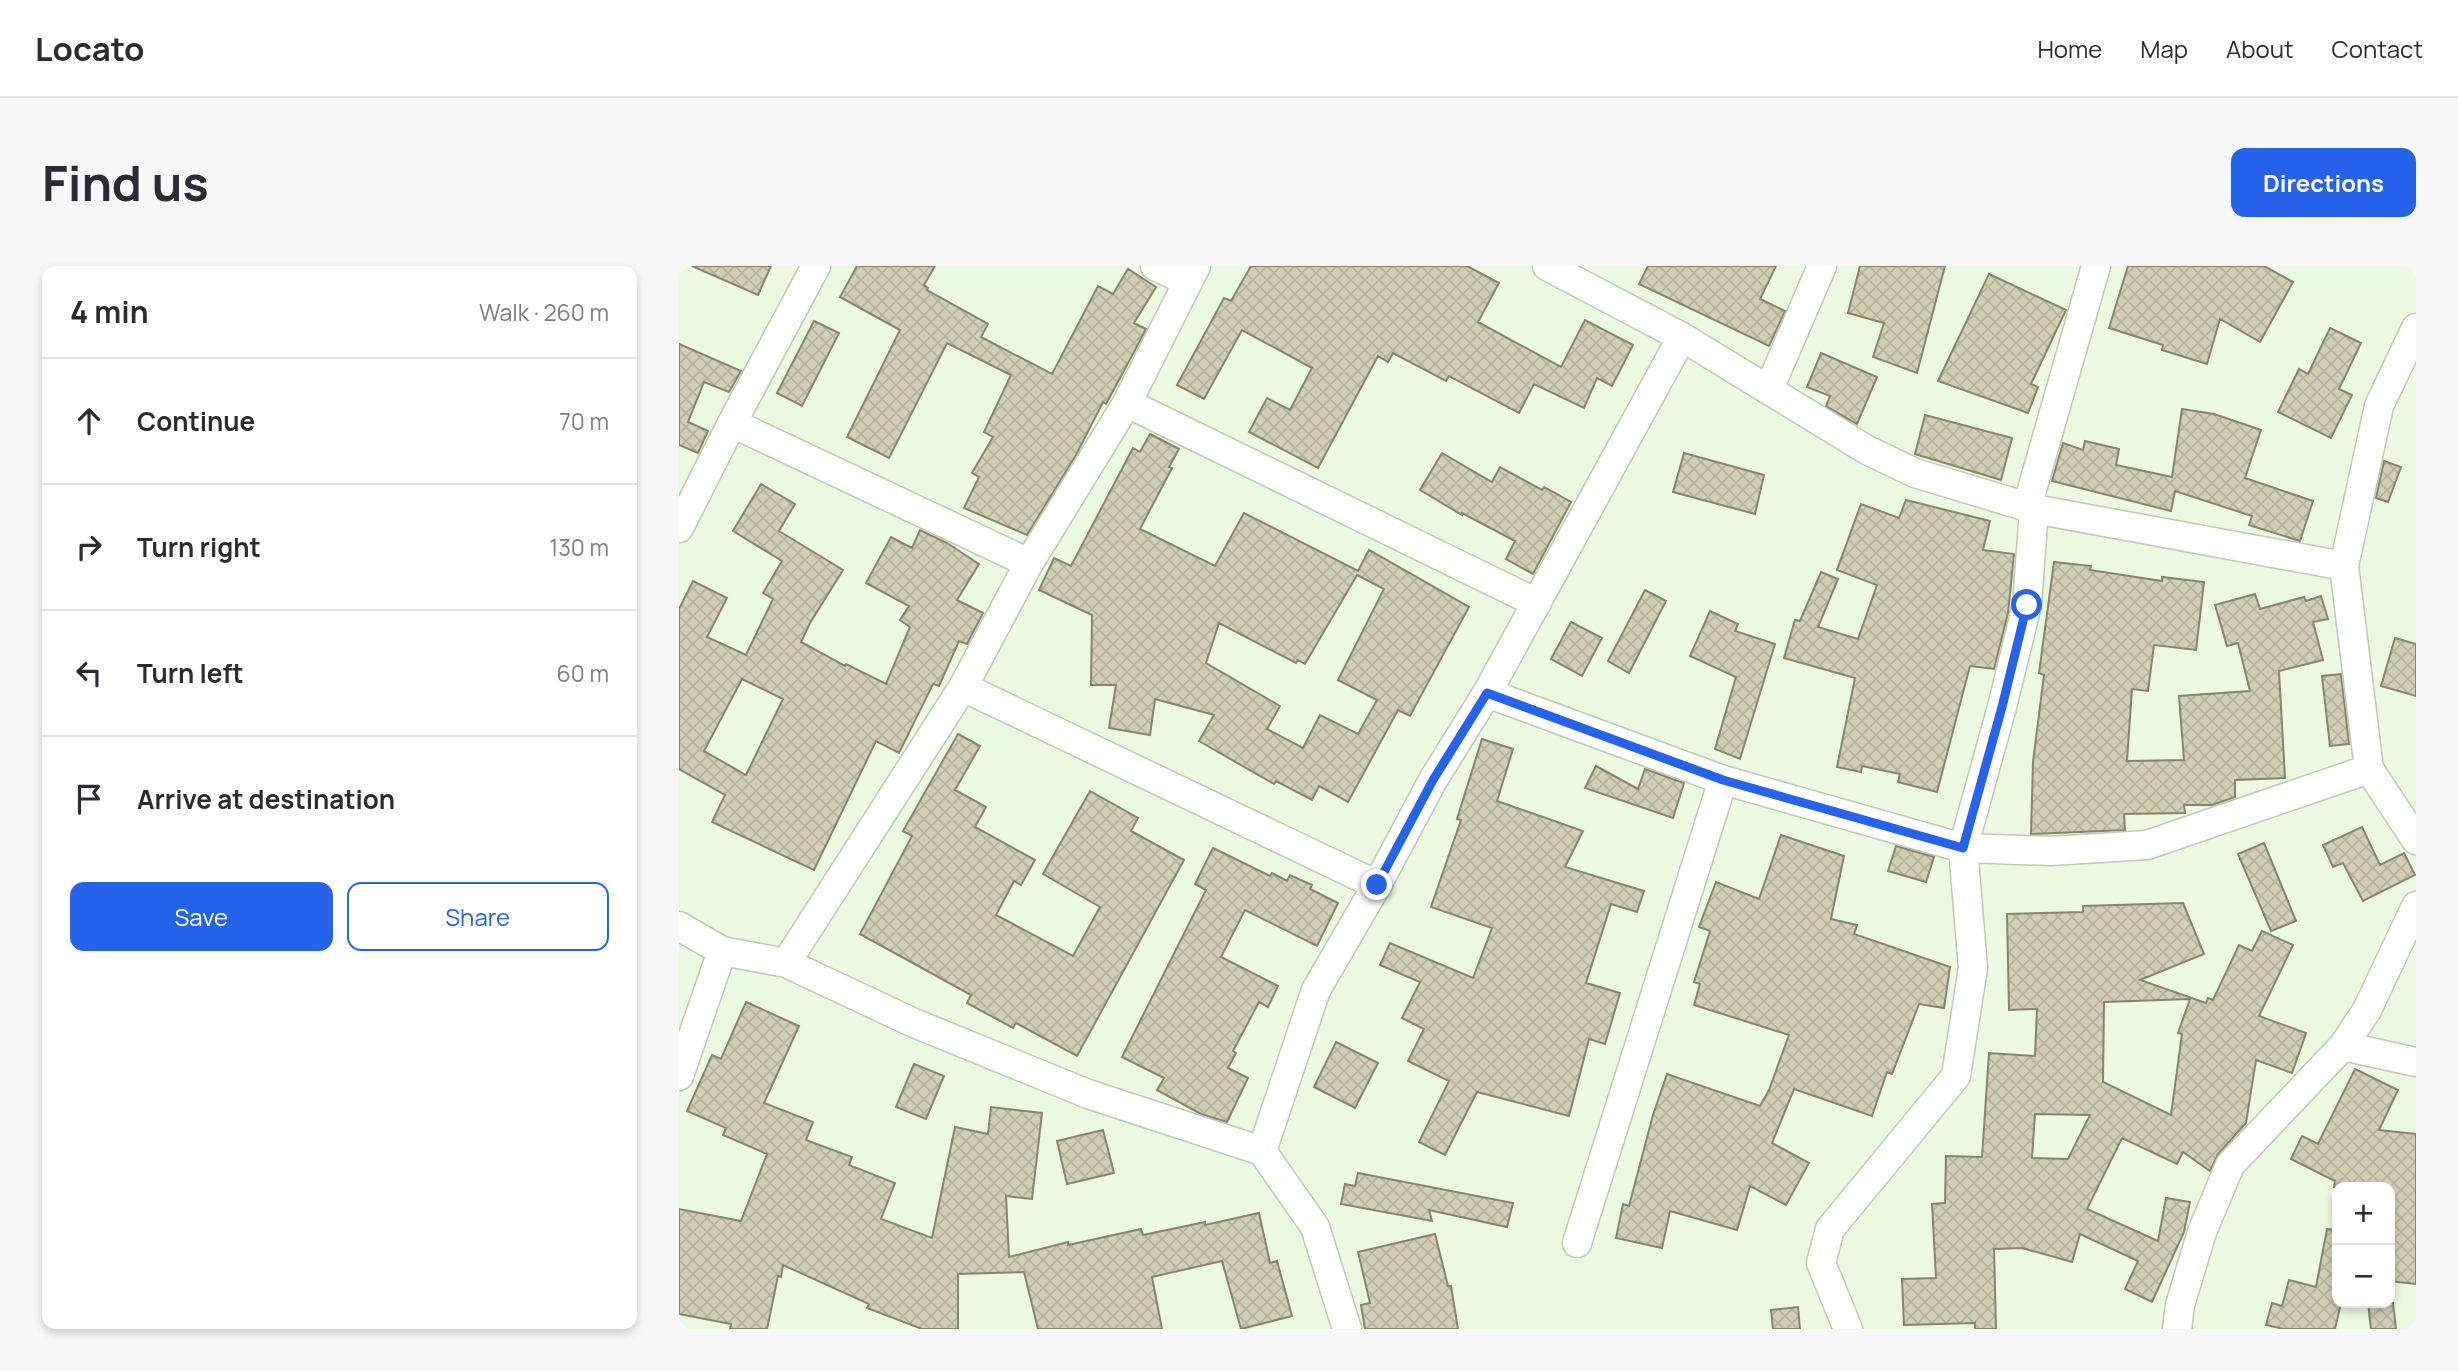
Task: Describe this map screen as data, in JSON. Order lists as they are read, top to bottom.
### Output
{
  "page": {
    "header": "Locato",
    "nav": [
      "Home",
      "Map",
      "About",
      "Contact"
    ],
    "buttons": [
      "Directions",
      ["Save", "Share"]
    ],
    "title": "Find us",
    "heading": ["4 min", "Walk · 260 m"],
    "list": [
      ["Continue", "70 m"],
      ["Turn right", "130 m"],
      ["Turn left", "60 m"],
      "Arrive at destination"
    ],
    "map_buttons": ["+", "−"]
  }
}
